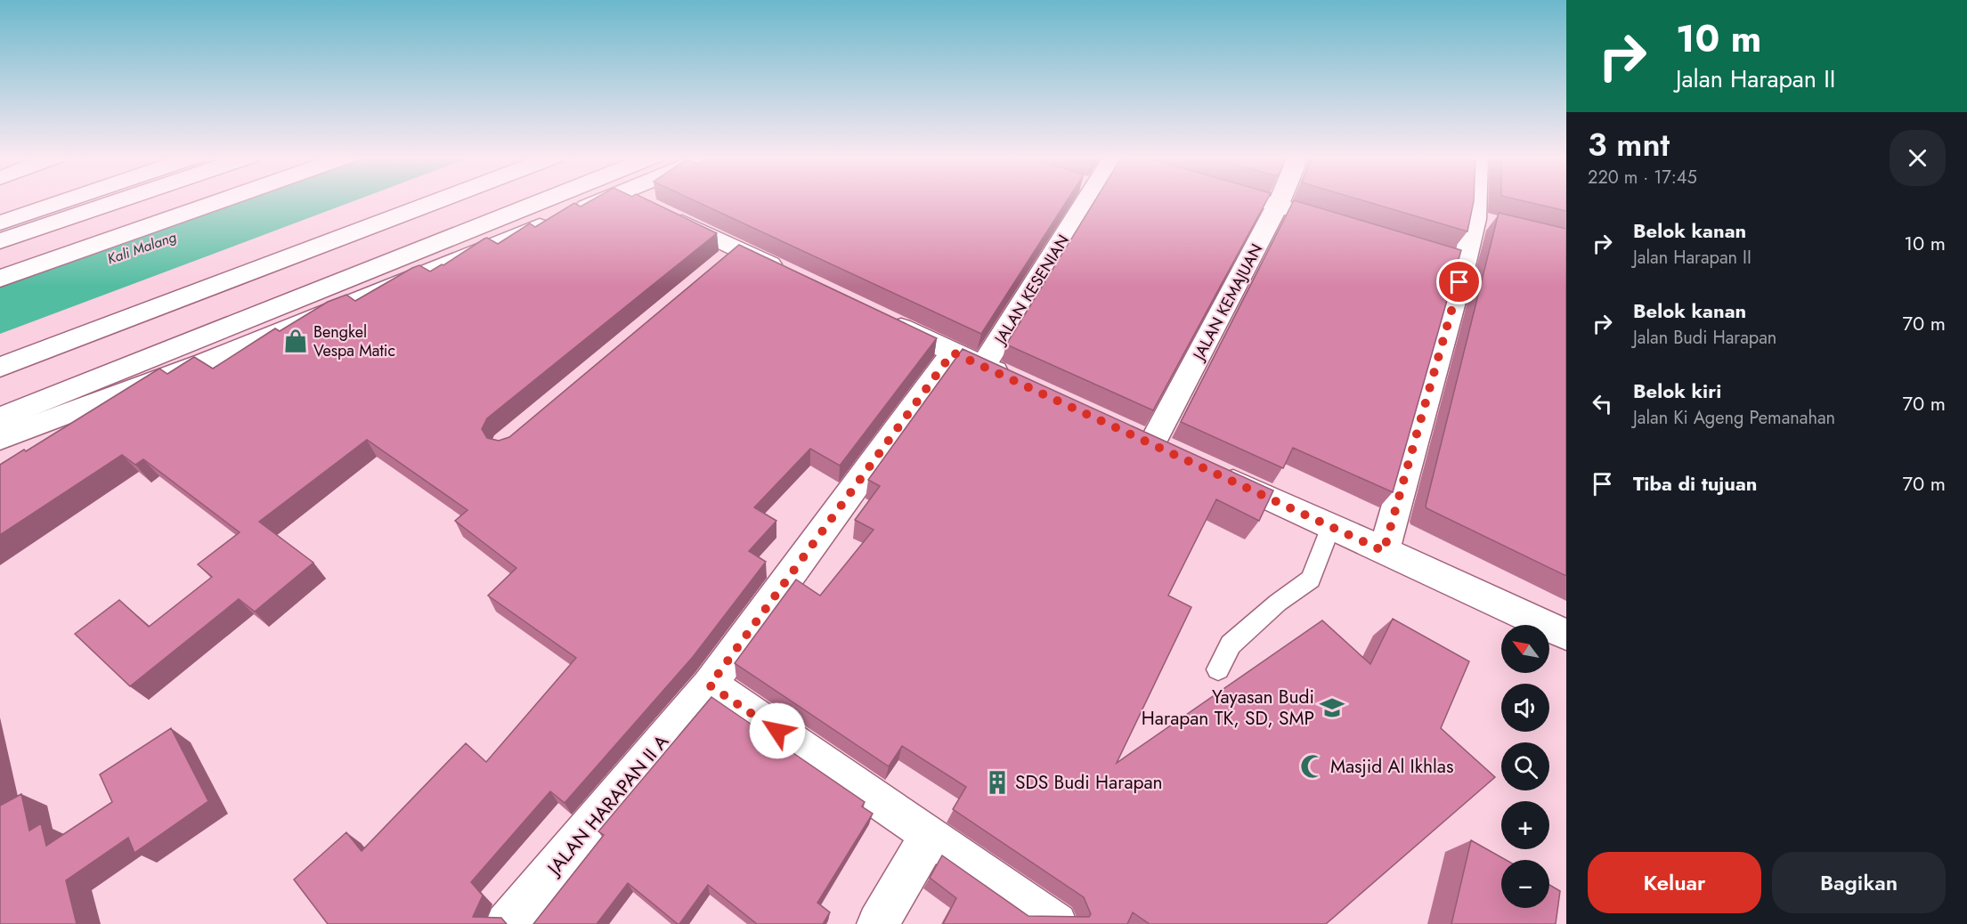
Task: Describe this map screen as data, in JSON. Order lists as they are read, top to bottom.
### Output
{
  "streets": {
    "main road": ["JALAN KESENIAN", "JALAN KEMAJUAN", "JALAN HARAPAN II A"]
  },
  "crossings": [
    ["JALAN KESENIAN", "JALAN HARAPAN II A"]
  ],
  "water": ["Kali Malang"],
  "places": {
    "shop": ["Bengkel Vespa Matic"],
    "school or university": ["Yayasan Budi Harapan TK, SD, SMP"],
    "mosque": ["Masjid Al Ikhlas"],
    "building": ["SDS Budi Harapan"]
  },
  "north": "top left",
  "page": {
    "turn": ["10 m", "Jalan Harapan II"],
    "heading": ["3 mnt", "220 m · 17:45"],
    "list": [
      {
        "name": "Belok kanan",
        "note": "Jalan Harapan II",
        "value": "10 m"
      },
      {
        "name": "Belok kanan",
        "note": "Jalan Budi Harapan",
        "value": "70 m"
      },
      {
        "name": "Belok kiri",
        "note": "Jalan Ki Ageng Pemanahan",
        "value": "70 m"
      },
      {
        "name": "Tiba di tujuan",
        "value": "70 m"
      }
    ],
    "map_buttons": ["+", "−"],
    "buttons": ["Keluar", "Bagikan"]
  }
}
